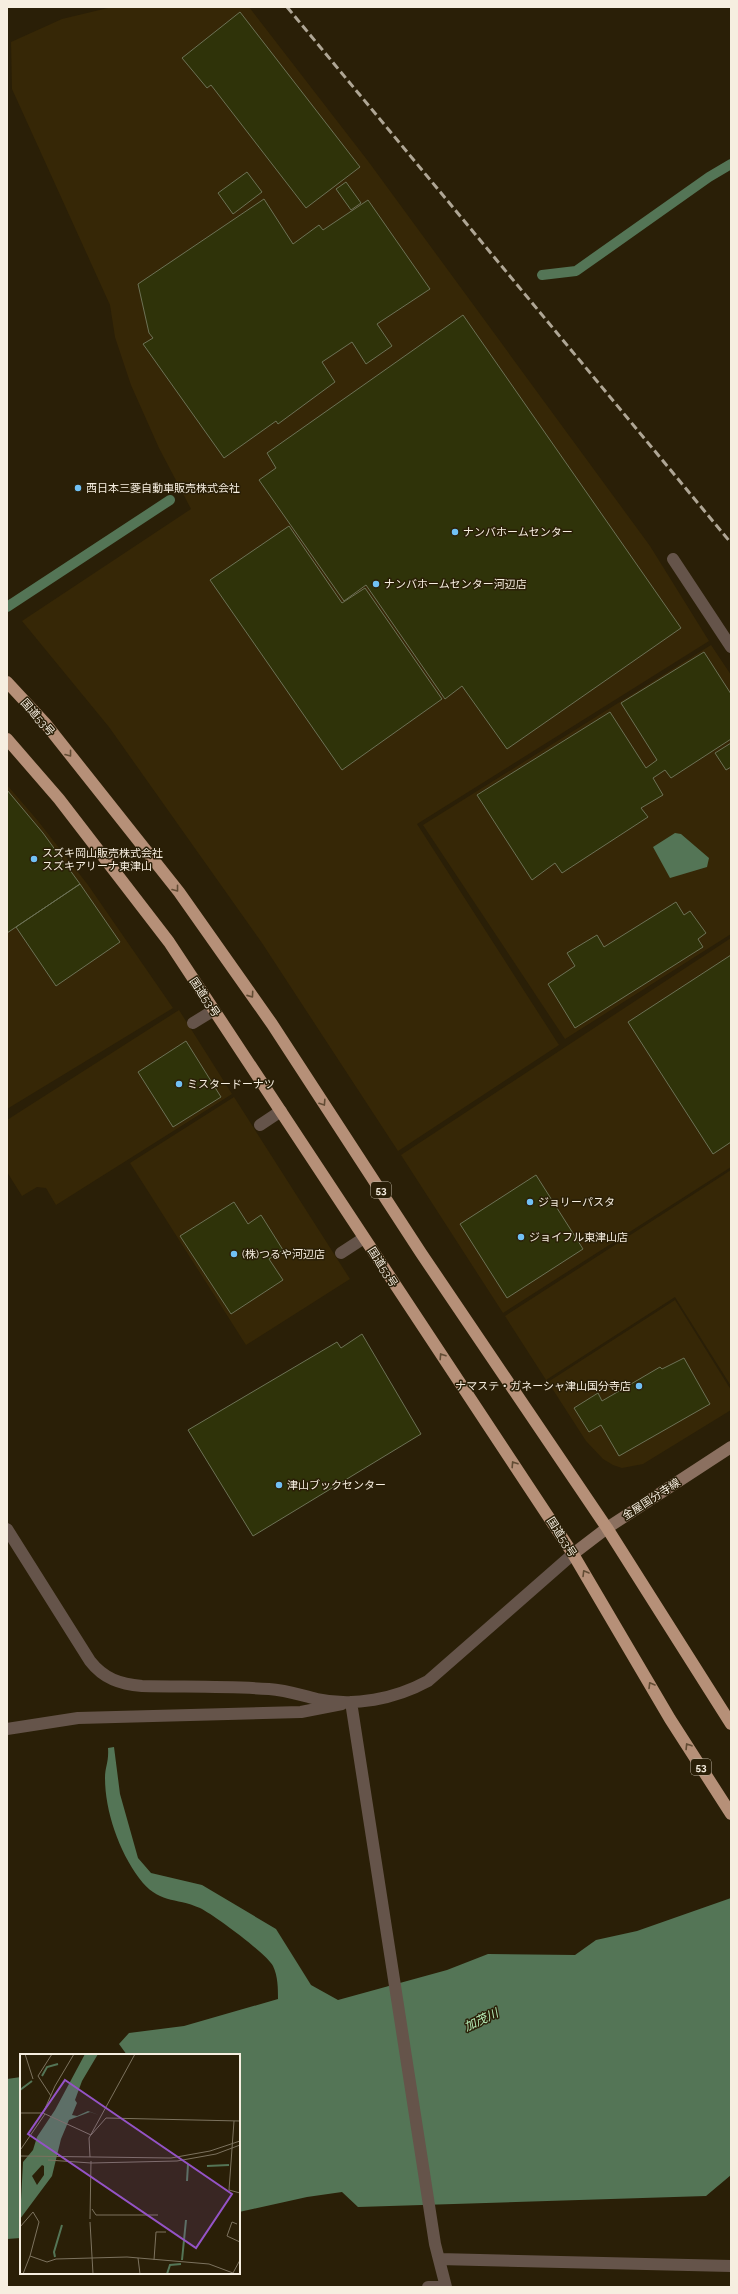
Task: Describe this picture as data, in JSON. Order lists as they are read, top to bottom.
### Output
{
  "streets": {
    "highway": ["国道53号", "53"],
    "main road": ["金屋国分寺線"]
  },
  "crossings": [
    ["国道53号", "金屋国分寺線"]
  ],
  "water": ["加茂川"],
  "places": [
    "西日本三菱自動車販売株式会社",
    "ナンバホームセンター",
    "ナンバホームセンター河辺店",
    "スズキ岡山販売株式会社 スズキアリーナ東津山",
    "ミスタードーナツ",
    "ジョリーパスタ",
    "ジョイフル東津山店",
    "(株)つるや河辺店",
    "ナマステ・ガネーシャ津山国分寺店",
    "津山ブックセンター"
  ]
}
